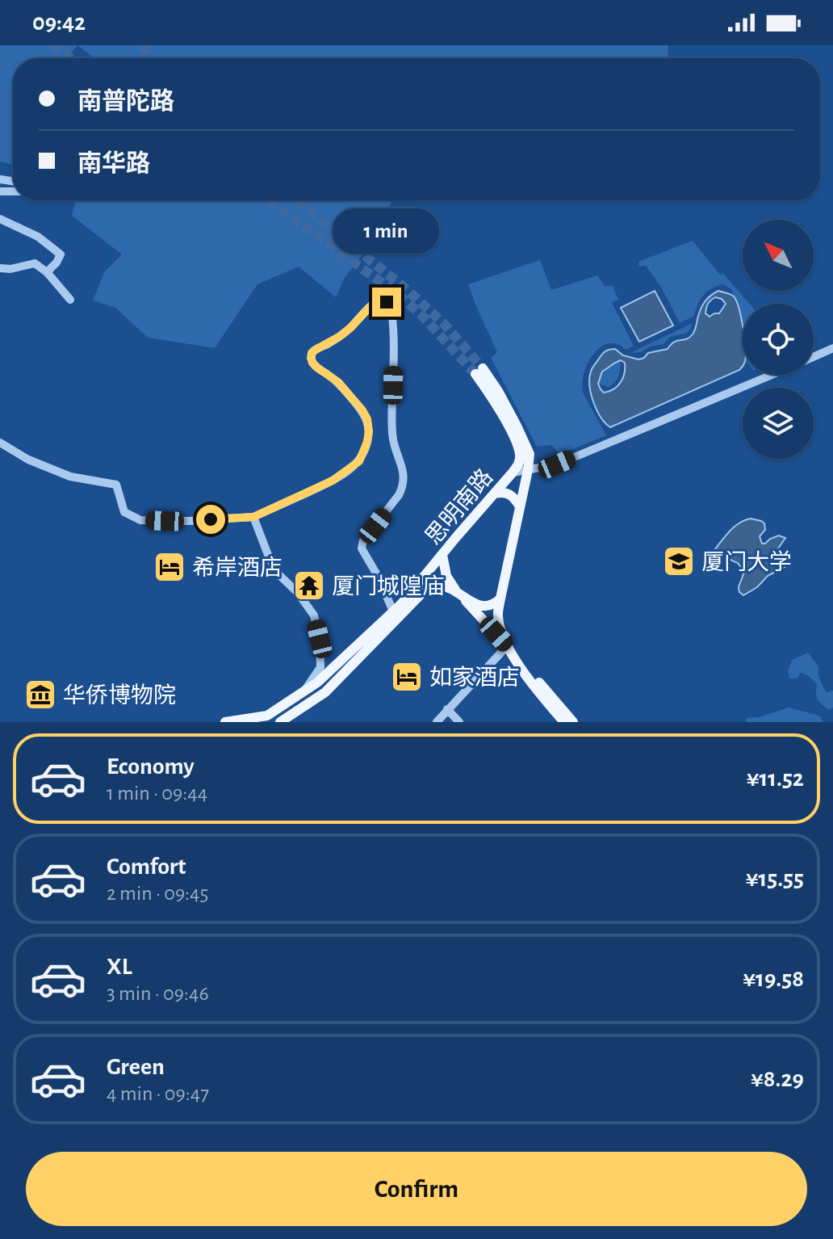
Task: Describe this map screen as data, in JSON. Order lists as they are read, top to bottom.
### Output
{
  "streets": {
    "main road": ["思明南路"]
  },
  "places": {
    "school or university": ["厦门大学"],
    "hotel": ["希岸酒店", "如家酒店"],
    "temple": ["厦门城隍庙"],
    "museum": ["华侨博物院"]
  },
  "north": "top left",
  "page": {
    "status": "09:42",
    "banner": ["南普陀路", "南华路"],
    "bubble": "1 min",
    "list": [
      {
        "name": "Economy",
        "note": "1 min · 09:44",
        "value": "¥11.52"
      },
      {
        "name": "Comfort",
        "note": "2 min · 09:45",
        "value": "¥15.55"
      },
      {
        "name": "XL",
        "note": "3 min · 09:46",
        "value": "¥19.58"
      },
      {
        "name": "Green",
        "note": "4 min · 09:47",
        "value": "¥8.29"
      }
    ],
    "buttons": "Confirm"
  }
}
